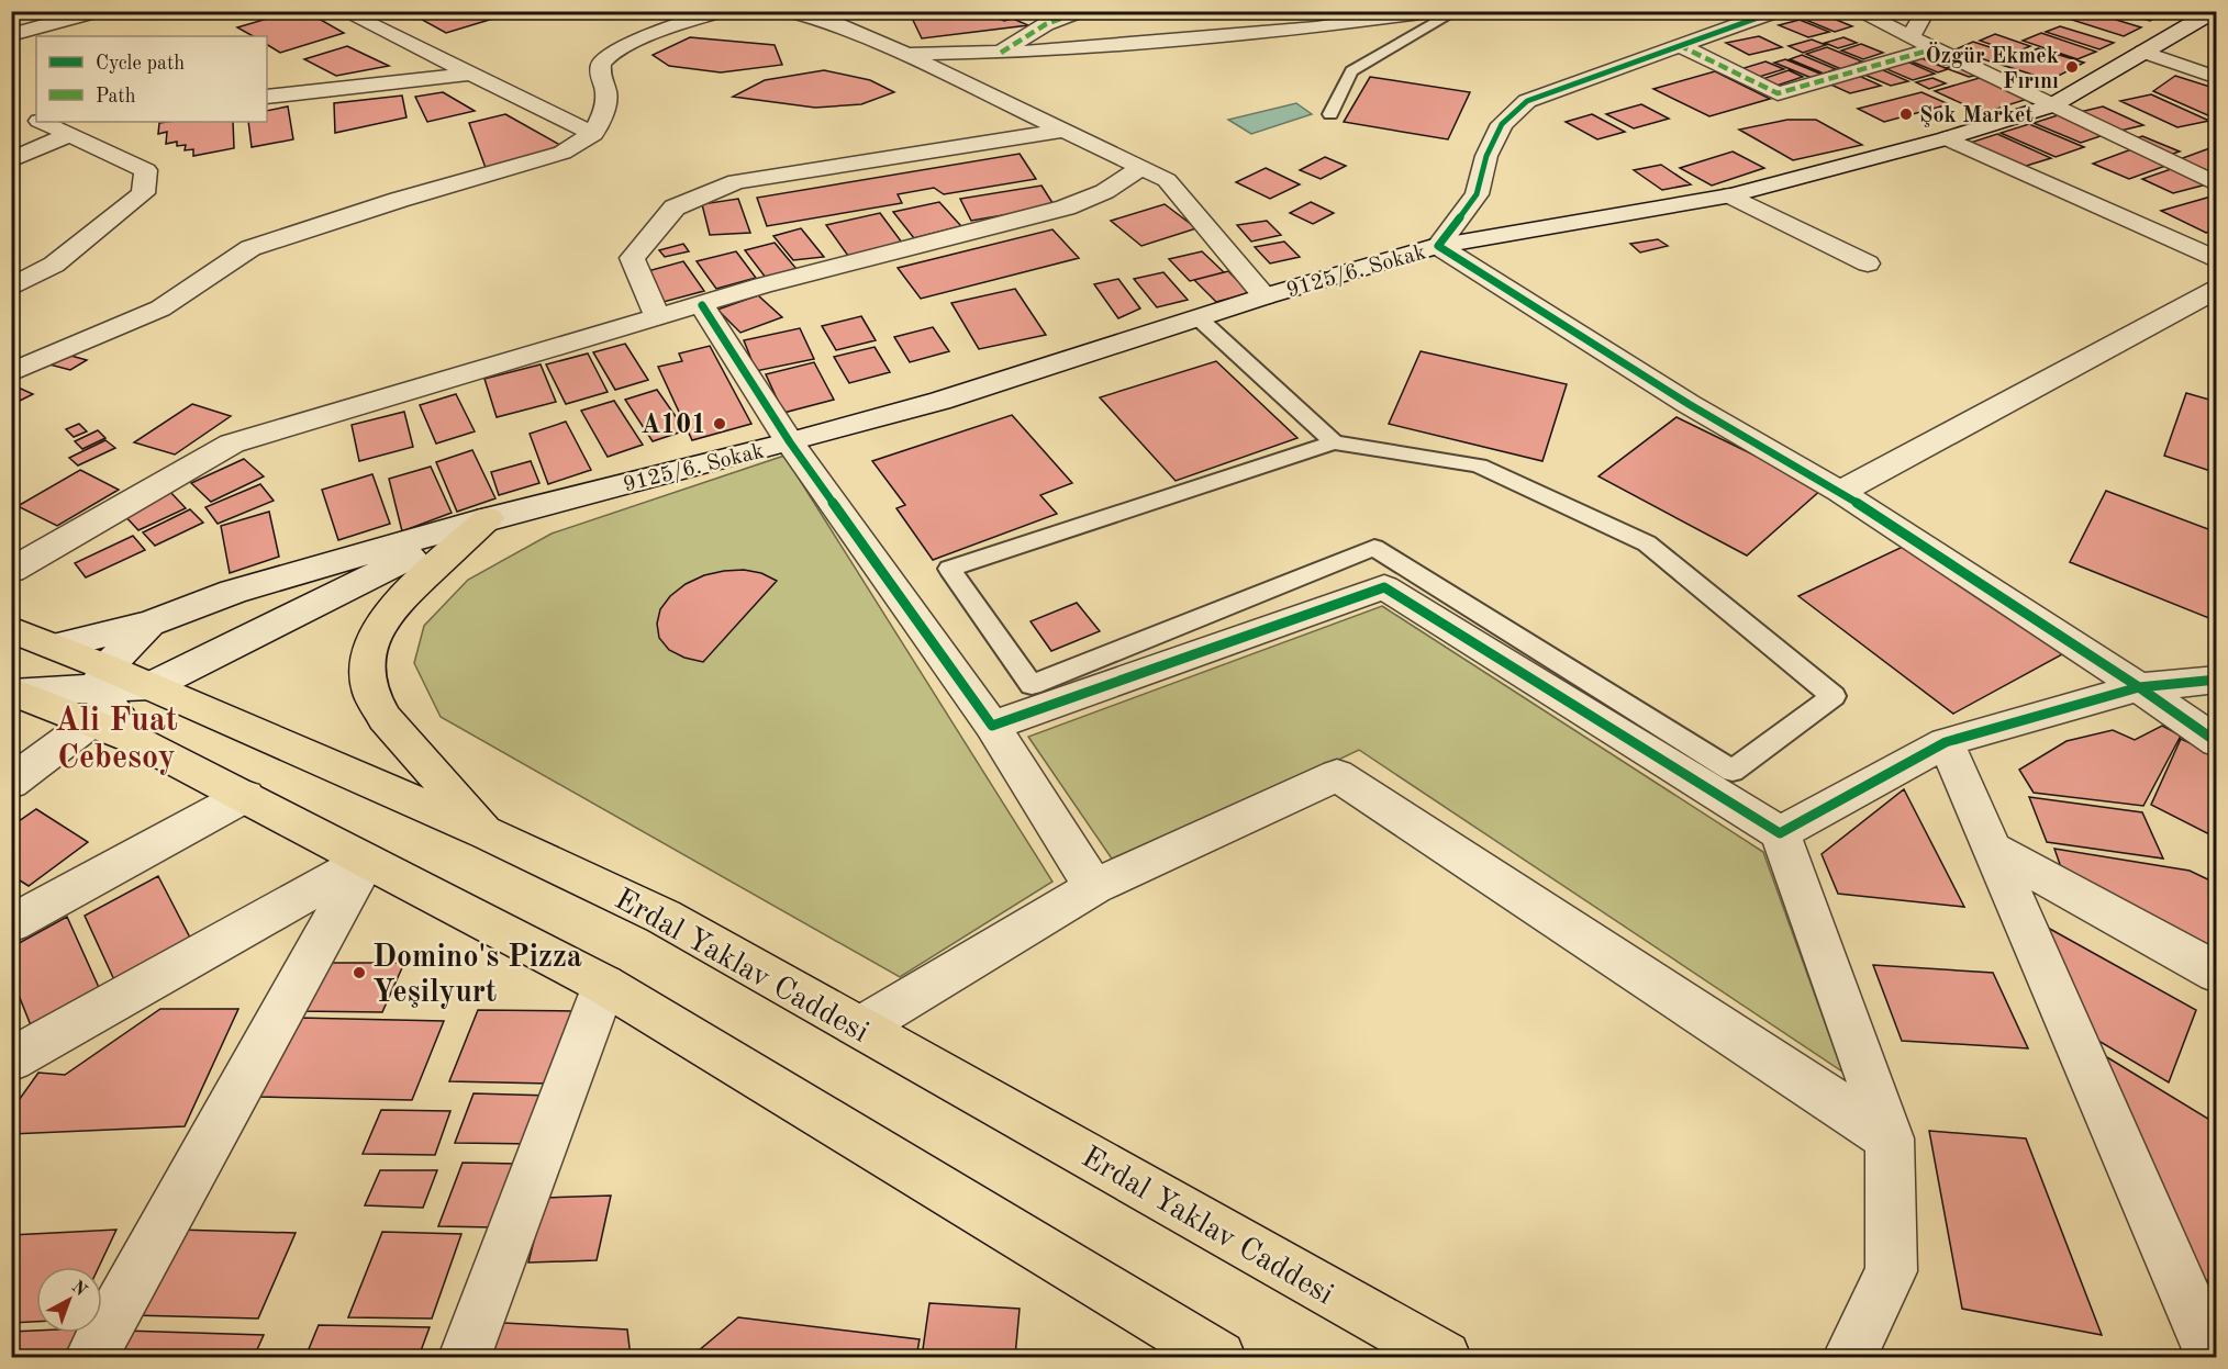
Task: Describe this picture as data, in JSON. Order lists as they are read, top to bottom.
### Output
{
  "streets": {
    "main road": ["Erdal Yaklav Caddesi"],
    "street": ["9125/6. Sokak"]
  },
  "crossings": [
    ["9125/6. Sokak", "Erdal Yaklav Caddesi"]
  ],
  "districts": ["Ali Fuat Cebesoy"],
  "places": [
    "Özgür Ekmek Fırını",
    "Şok Market",
    "A101",
    "Domino's Pizza Yeşilyurt"
  ],
  "legend": ["Cycle path", "Path"],
  "north": "top right"
}
